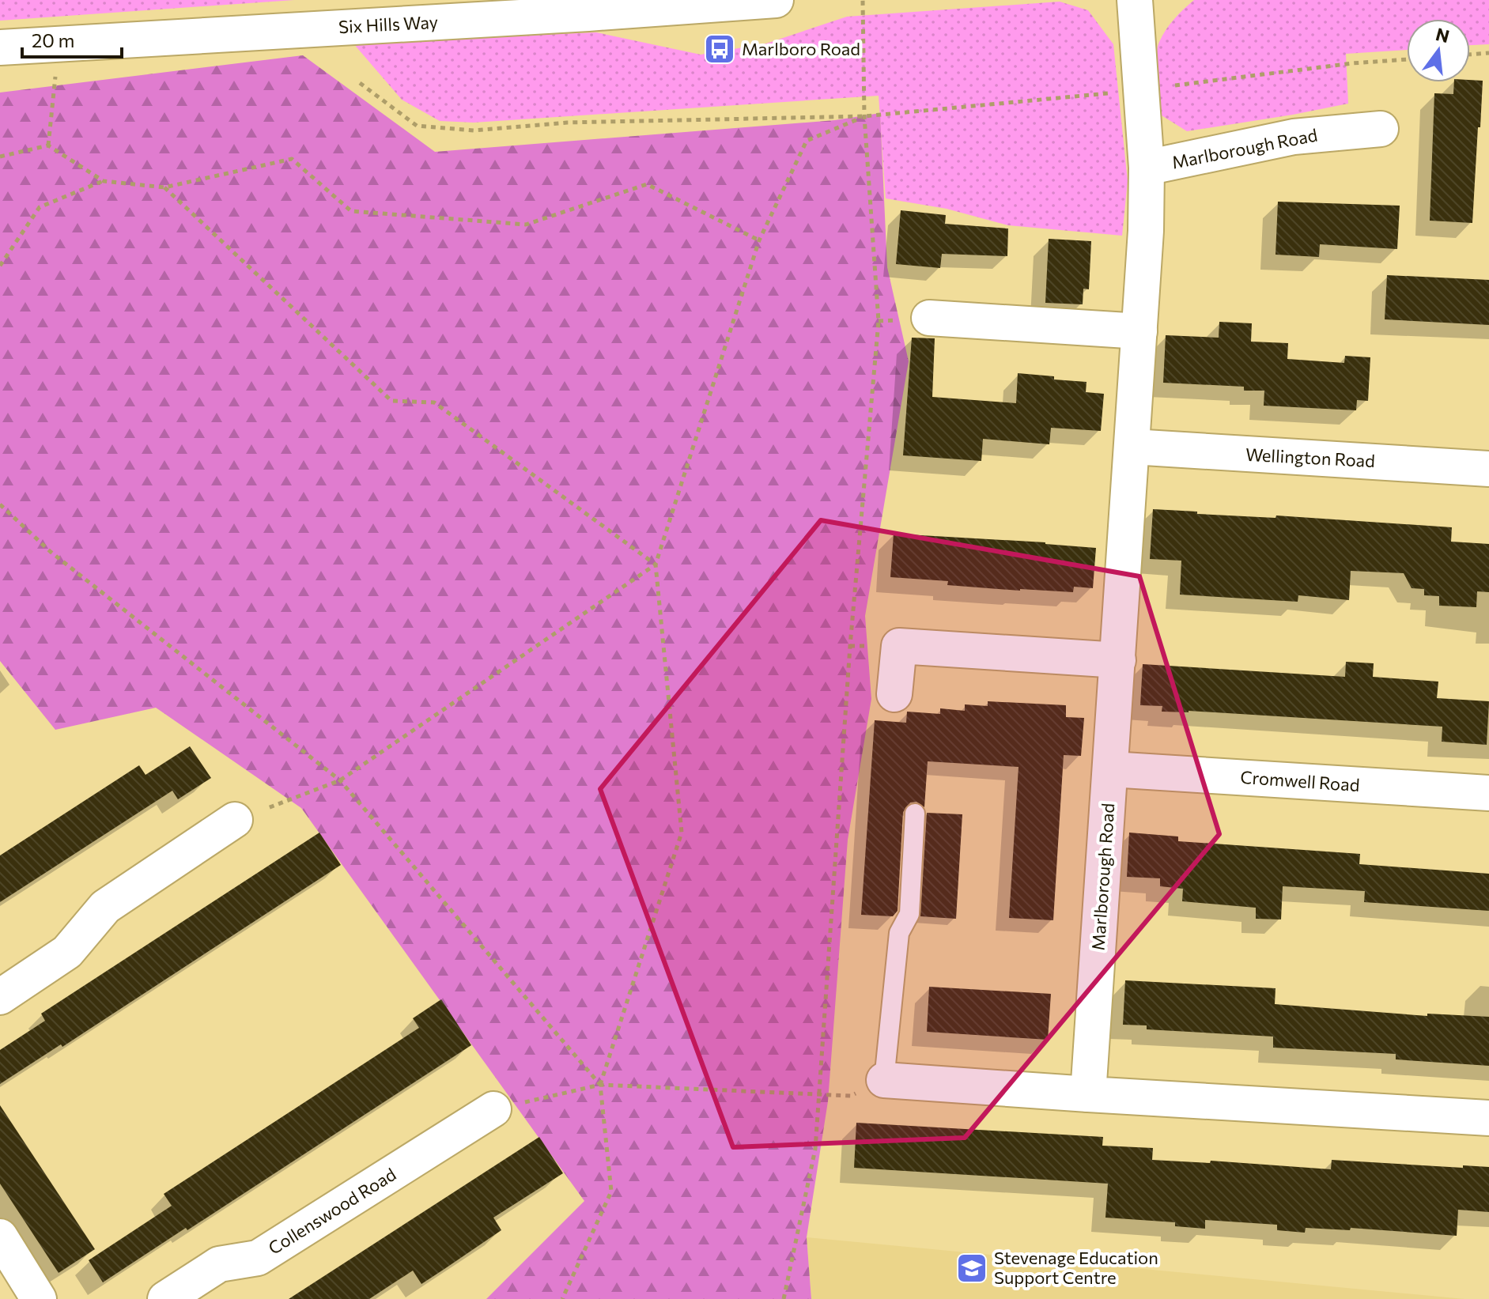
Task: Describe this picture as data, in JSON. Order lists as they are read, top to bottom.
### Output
{
  "streets": {
    "street": [
      "Six Hills Way",
      "Marlborough Road",
      "Wellington Road",
      "Cromwell Road",
      "Collenswood Road"
    ]
  },
  "crossings": [
    ["Marlborough Road", "Wellington Road"],
    ["Marlborough Road", "Cromwell Road"]
  ],
  "places": {
    "bus stop": ["Marlboro Road"],
    "school or university": ["Stevenage Education Support Centre"]
  },
  "scale_bar": "20 m",
  "north": "top"
}
